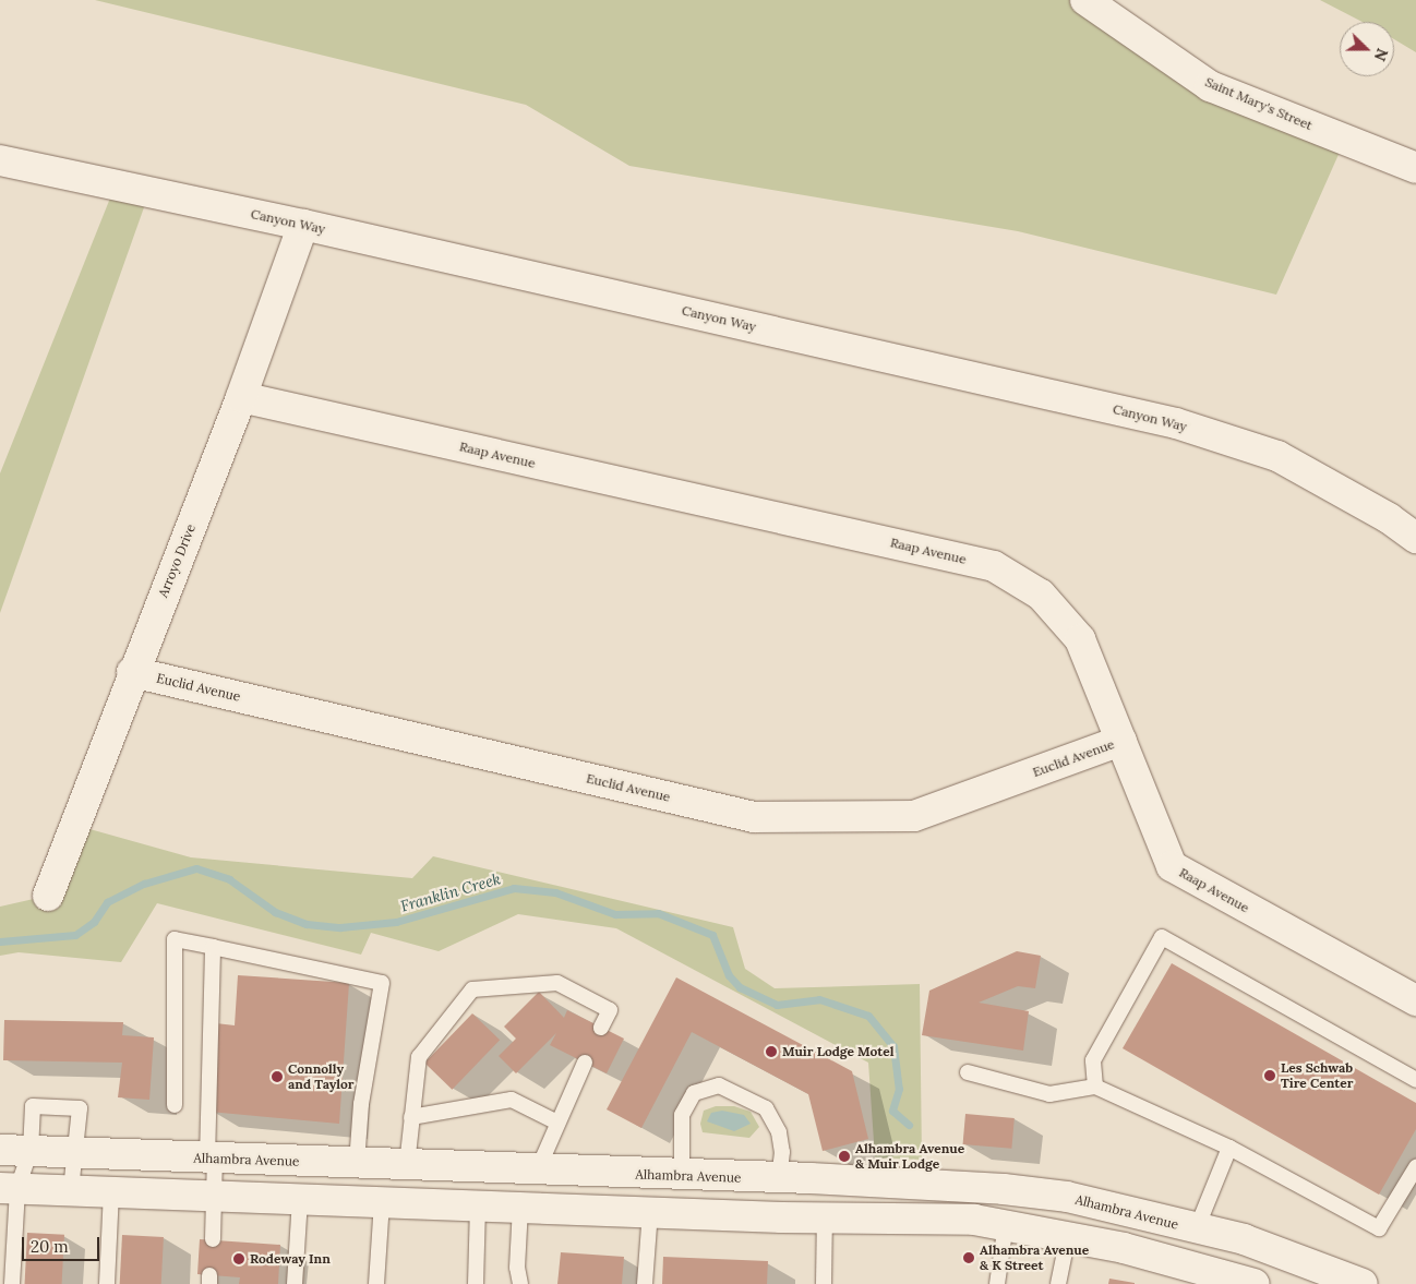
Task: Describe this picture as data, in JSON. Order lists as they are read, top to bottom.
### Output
{
  "streets": {
    "street": [
      "Saint Mary's Street",
      "Canyon Way",
      "Raap Avenue",
      "Arroyo Drive",
      "Euclid Avenue",
      "Alhambra Avenue"
    ]
  },
  "crossings": [
    ["Canyon Way", "Arroyo Drive"],
    ["Raap Avenue", "Arroyo Drive"],
    ["Raap Avenue", "Euclid Avenue"],
    ["Arroyo Drive", "Euclid Avenue"]
  ],
  "water": ["Franklin Creek"],
  "places": [
    "Muir Lodge Motel",
    "Les Schwab Tire Center",
    "Connolly and Taylor",
    "Alhambra Avenue & Muir Lodge",
    "Alhambra Avenue & K Street",
    "Rodeway Inn"
  ],
  "scale_bar": "20 m",
  "north": "right"
}
